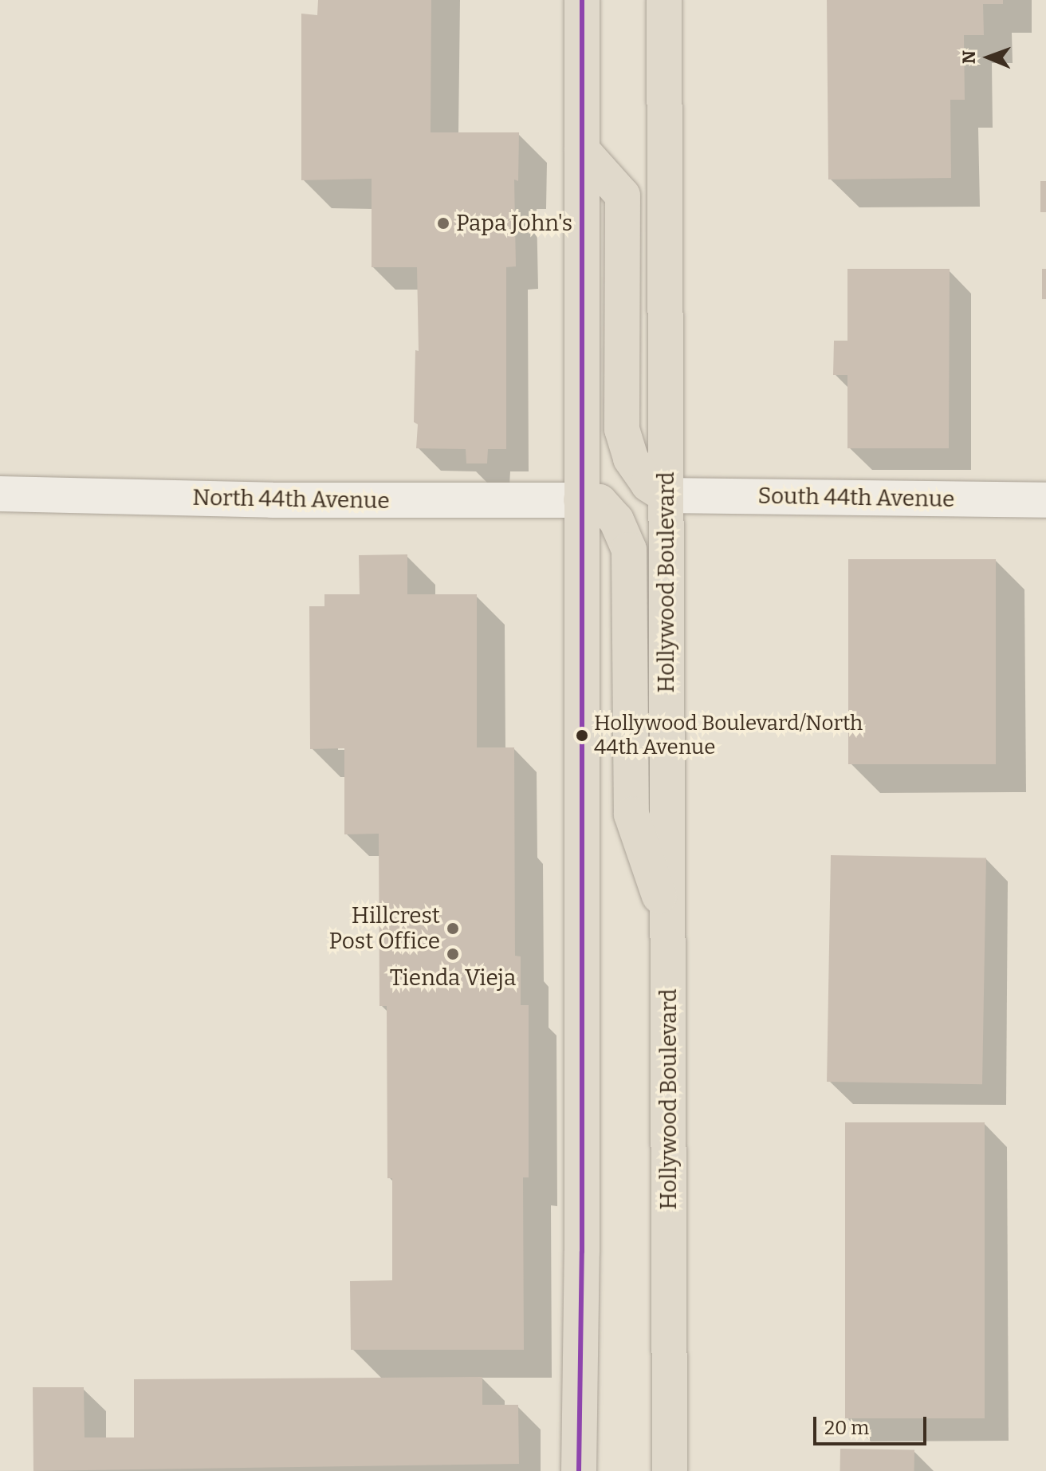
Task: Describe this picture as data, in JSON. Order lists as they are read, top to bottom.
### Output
{
  "streets": {
    "highway": ["Hollywood Boulevard"],
    "street": ["South 44th Avenue", "North 44th Avenue"]
  },
  "crossings": [
    ["South 44th Avenue", "Hollywood Boulevard"]
  ],
  "places": [
    "Papa John's",
    "Hollywood Boulevard/North 44th Avenue",
    "Hillcrest Post Office",
    "Tienda Vieja"
  ],
  "scale_bar": "20 m",
  "north": "left"
}
